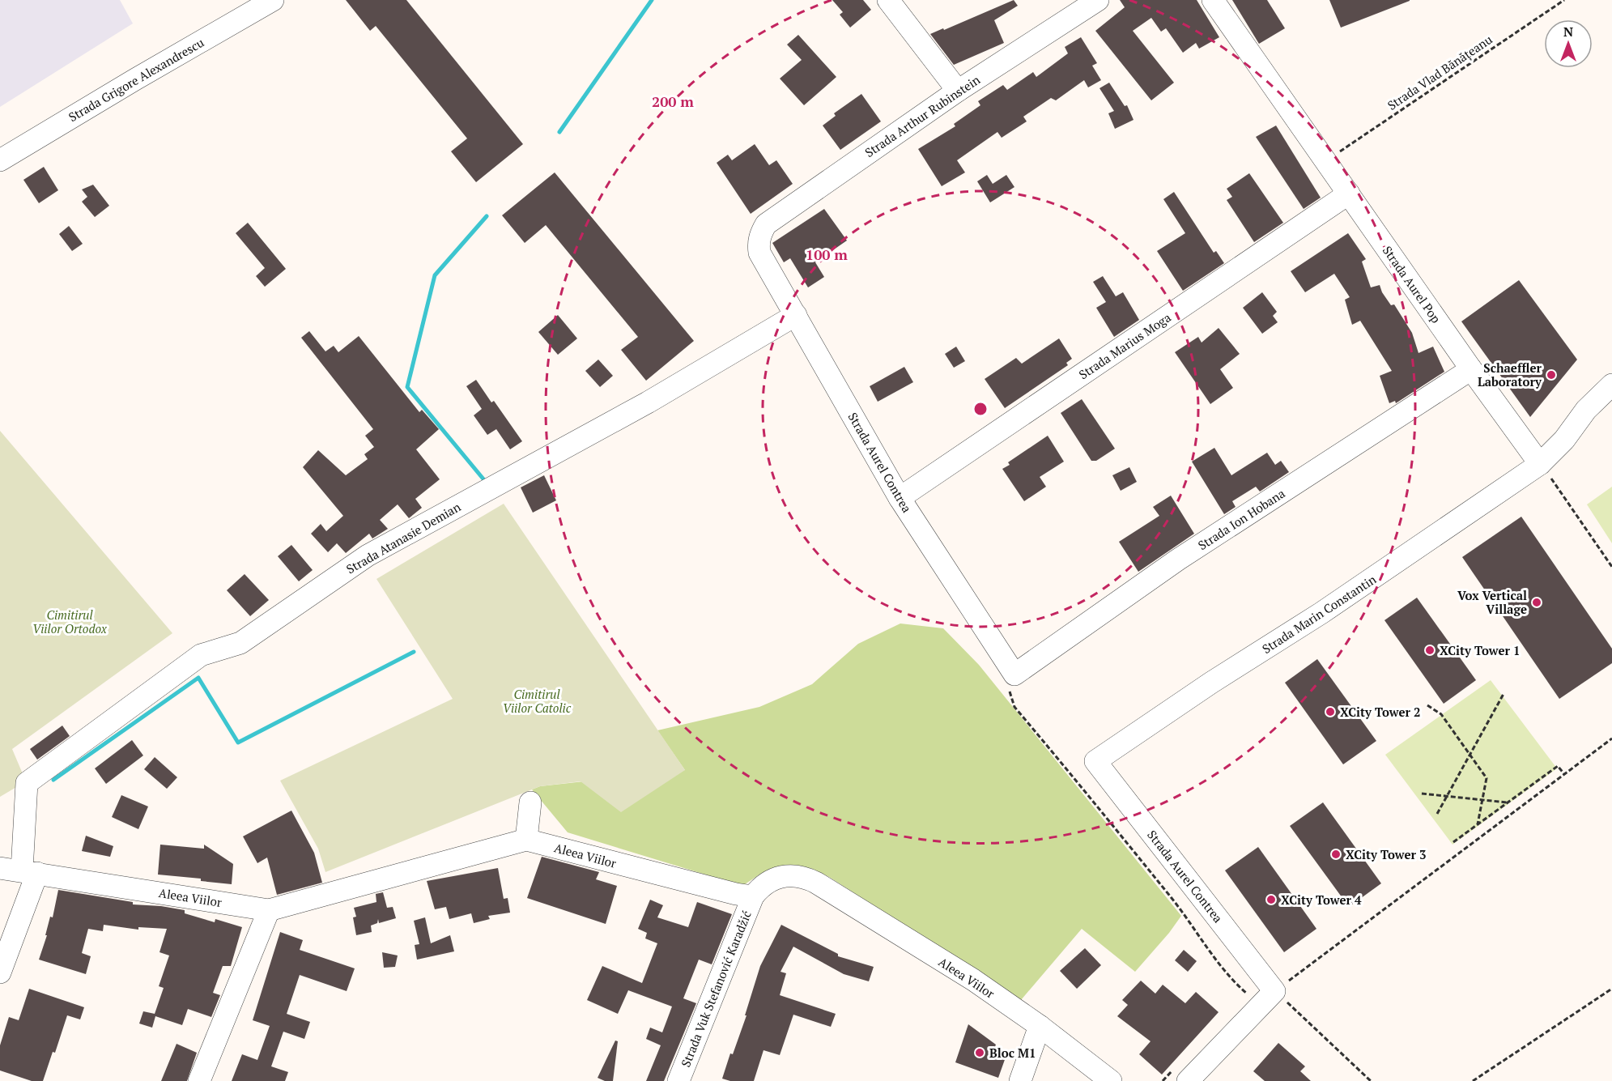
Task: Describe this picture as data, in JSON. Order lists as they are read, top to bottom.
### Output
{
  "streets": {
    "street": [
      "Strada Grigore Alexandrescu",
      "Strada Arthur Rubinstein",
      "Strada Aurel Pop",
      "Strada Marius Moga",
      "Strada Aurel Contrea",
      "Strada Ion Hobana",
      "Strada Atanasie Demian",
      "Strada Marin Constantin",
      "Aleea Viilor",
      "Strada Vuk Stefanović Karadžić"
    ],
    "path": ["Strada Vlad Bănățeanu"]
  },
  "crossings": [
    ["Strada Vlad Bănățeanu", "Strada Aurel Pop"],
    ["Strada Arthur Rubinstein", "Strada Aurel Contrea"],
    ["Strada Aurel Pop", "Strada Marius Moga"],
    ["Strada Aurel Pop", "Strada Ion Hobana"],
    ["Strada Aurel Pop", "Strada Marin Constantin"],
    ["Strada Marius Moga", "Strada Aurel Contrea"],
    ["Strada Aurel Contrea", "Strada Ion Hobana"],
    ["Strada Aurel Contrea", "Strada Atanasie Demian"],
    ["Strada Aurel Contrea", "Strada Marin Constantin"],
    ["Strada Atanasie Demian", "Aleea Viilor"],
    ["Aleea Viilor", "Strada Vuk Stefanović Karadžić"]
  ],
  "parks": ["Cimitirul Viilor Ortodox", "Cimitirul Viilor Catolic"],
  "places": [
    "Schaeffler Laboratory",
    "Vox Vertical Village",
    "XCity Tower 1",
    "XCity Tower 2",
    "XCity Tower 3",
    "XCity Tower 4",
    "Bloc M1"
  ],
  "north": "top",
  "rings": ["200 m", "100 m"]
}
